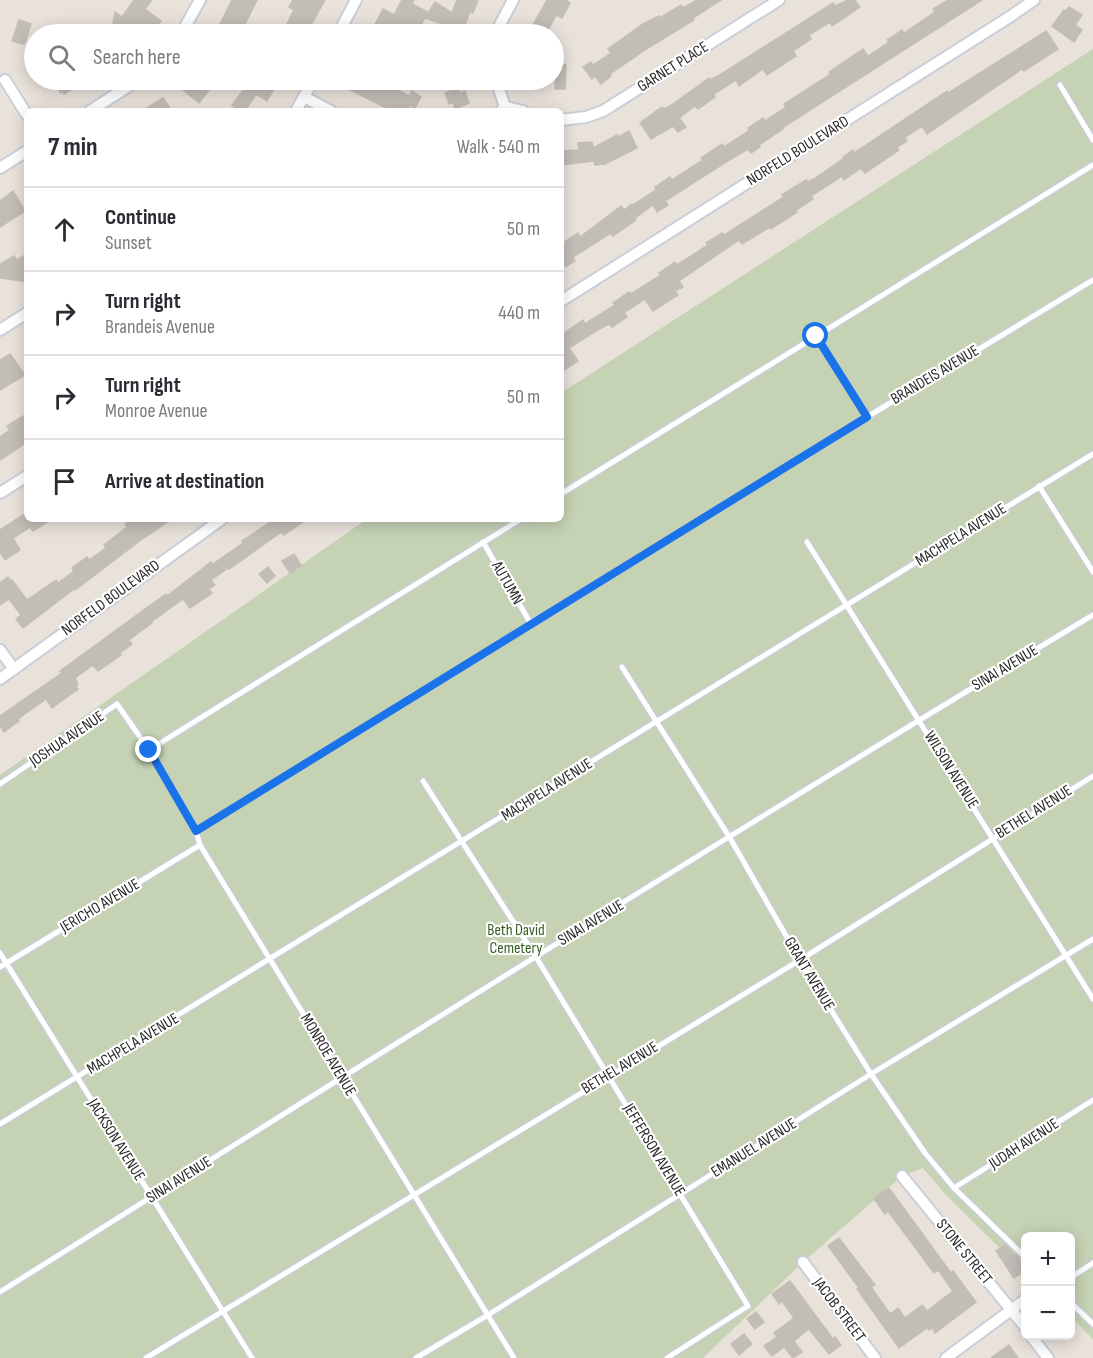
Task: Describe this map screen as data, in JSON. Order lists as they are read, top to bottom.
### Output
{
  "streets": {
    "street": [
      "GARNET PLACE",
      "NORFELD BOULEVARD",
      "STONE STREET",
      "JACOB STREET"
    ],
    "lane": [
      "BRANDEIS AVENUE",
      "MACHPELA AVENUE",
      "AUTUMN",
      "SINAI AVENUE",
      "JOSHUA AVENUE",
      "WILSON AVENUE",
      "BETHEL AVENUE",
      "JERICHO AVENUE",
      "GRANT AVENUE",
      "MONROE AVENUE",
      "JACKSON AVENUE",
      "JUDAH AVENUE",
      "EMANUEL AVENUE",
      "JEFFERSON AVENUE"
    ]
  },
  "crossings": [
    ["BRANDEIS AVENUE", "AUTUMN"],
    ["BRANDEIS AVENUE", "MONROE AVENUE"],
    ["MACHPELA AVENUE", "WILSON AVENUE"],
    ["MACHPELA AVENUE", "GRANT AVENUE"],
    ["MACHPELA AVENUE", "MONROE AVENUE"],
    ["MACHPELA AVENUE", "JACKSON AVENUE"],
    ["MACHPELA AVENUE", "JEFFERSON AVENUE"],
    ["SINAI AVENUE", "WILSON AVENUE"],
    ["SINAI AVENUE", "GRANT AVENUE"],
    ["SINAI AVENUE", "MONROE AVENUE"],
    ["SINAI AVENUE", "JACKSON AVENUE"],
    ["SINAI AVENUE", "JEFFERSON AVENUE"],
    ["JOSHUA AVENUE", "MONROE AVENUE"],
    ["WILSON AVENUE", "BETHEL AVENUE"],
    ["WILSON AVENUE", "EMANUEL AVENUE"],
    ["BETHEL AVENUE", "GRANT AVENUE"],
    ["BETHEL AVENUE", "MONROE AVENUE"],
    ["BETHEL AVENUE", "JACKSON AVENUE"],
    ["BETHEL AVENUE", "JEFFERSON AVENUE"],
    ["JERICHO AVENUE", "MONROE AVENUE"],
    ["JERICHO AVENUE", "JACKSON AVENUE"],
    ["GRANT AVENUE", "JUDAH AVENUE"],
    ["GRANT AVENUE", "EMANUEL AVENUE"],
    ["MONROE AVENUE", "EMANUEL AVENUE"],
    ["EMANUEL AVENUE", "JEFFERSON AVENUE"]
  ],
  "parks": ["Beth David Cemetery"],
  "page": {
    "search": "Search here",
    "heading": ["7 min", "Walk · 540 m"],
    "list": [
      ["Continue", "Sunset", "50 m"],
      ["Turn right", "Brandeis Avenue", "440 m"],
      ["Turn right", "Monroe Avenue", "50 m"],
      "Arrive at destination"
    ],
    "map_buttons": ["+", "−"]
  }
}
